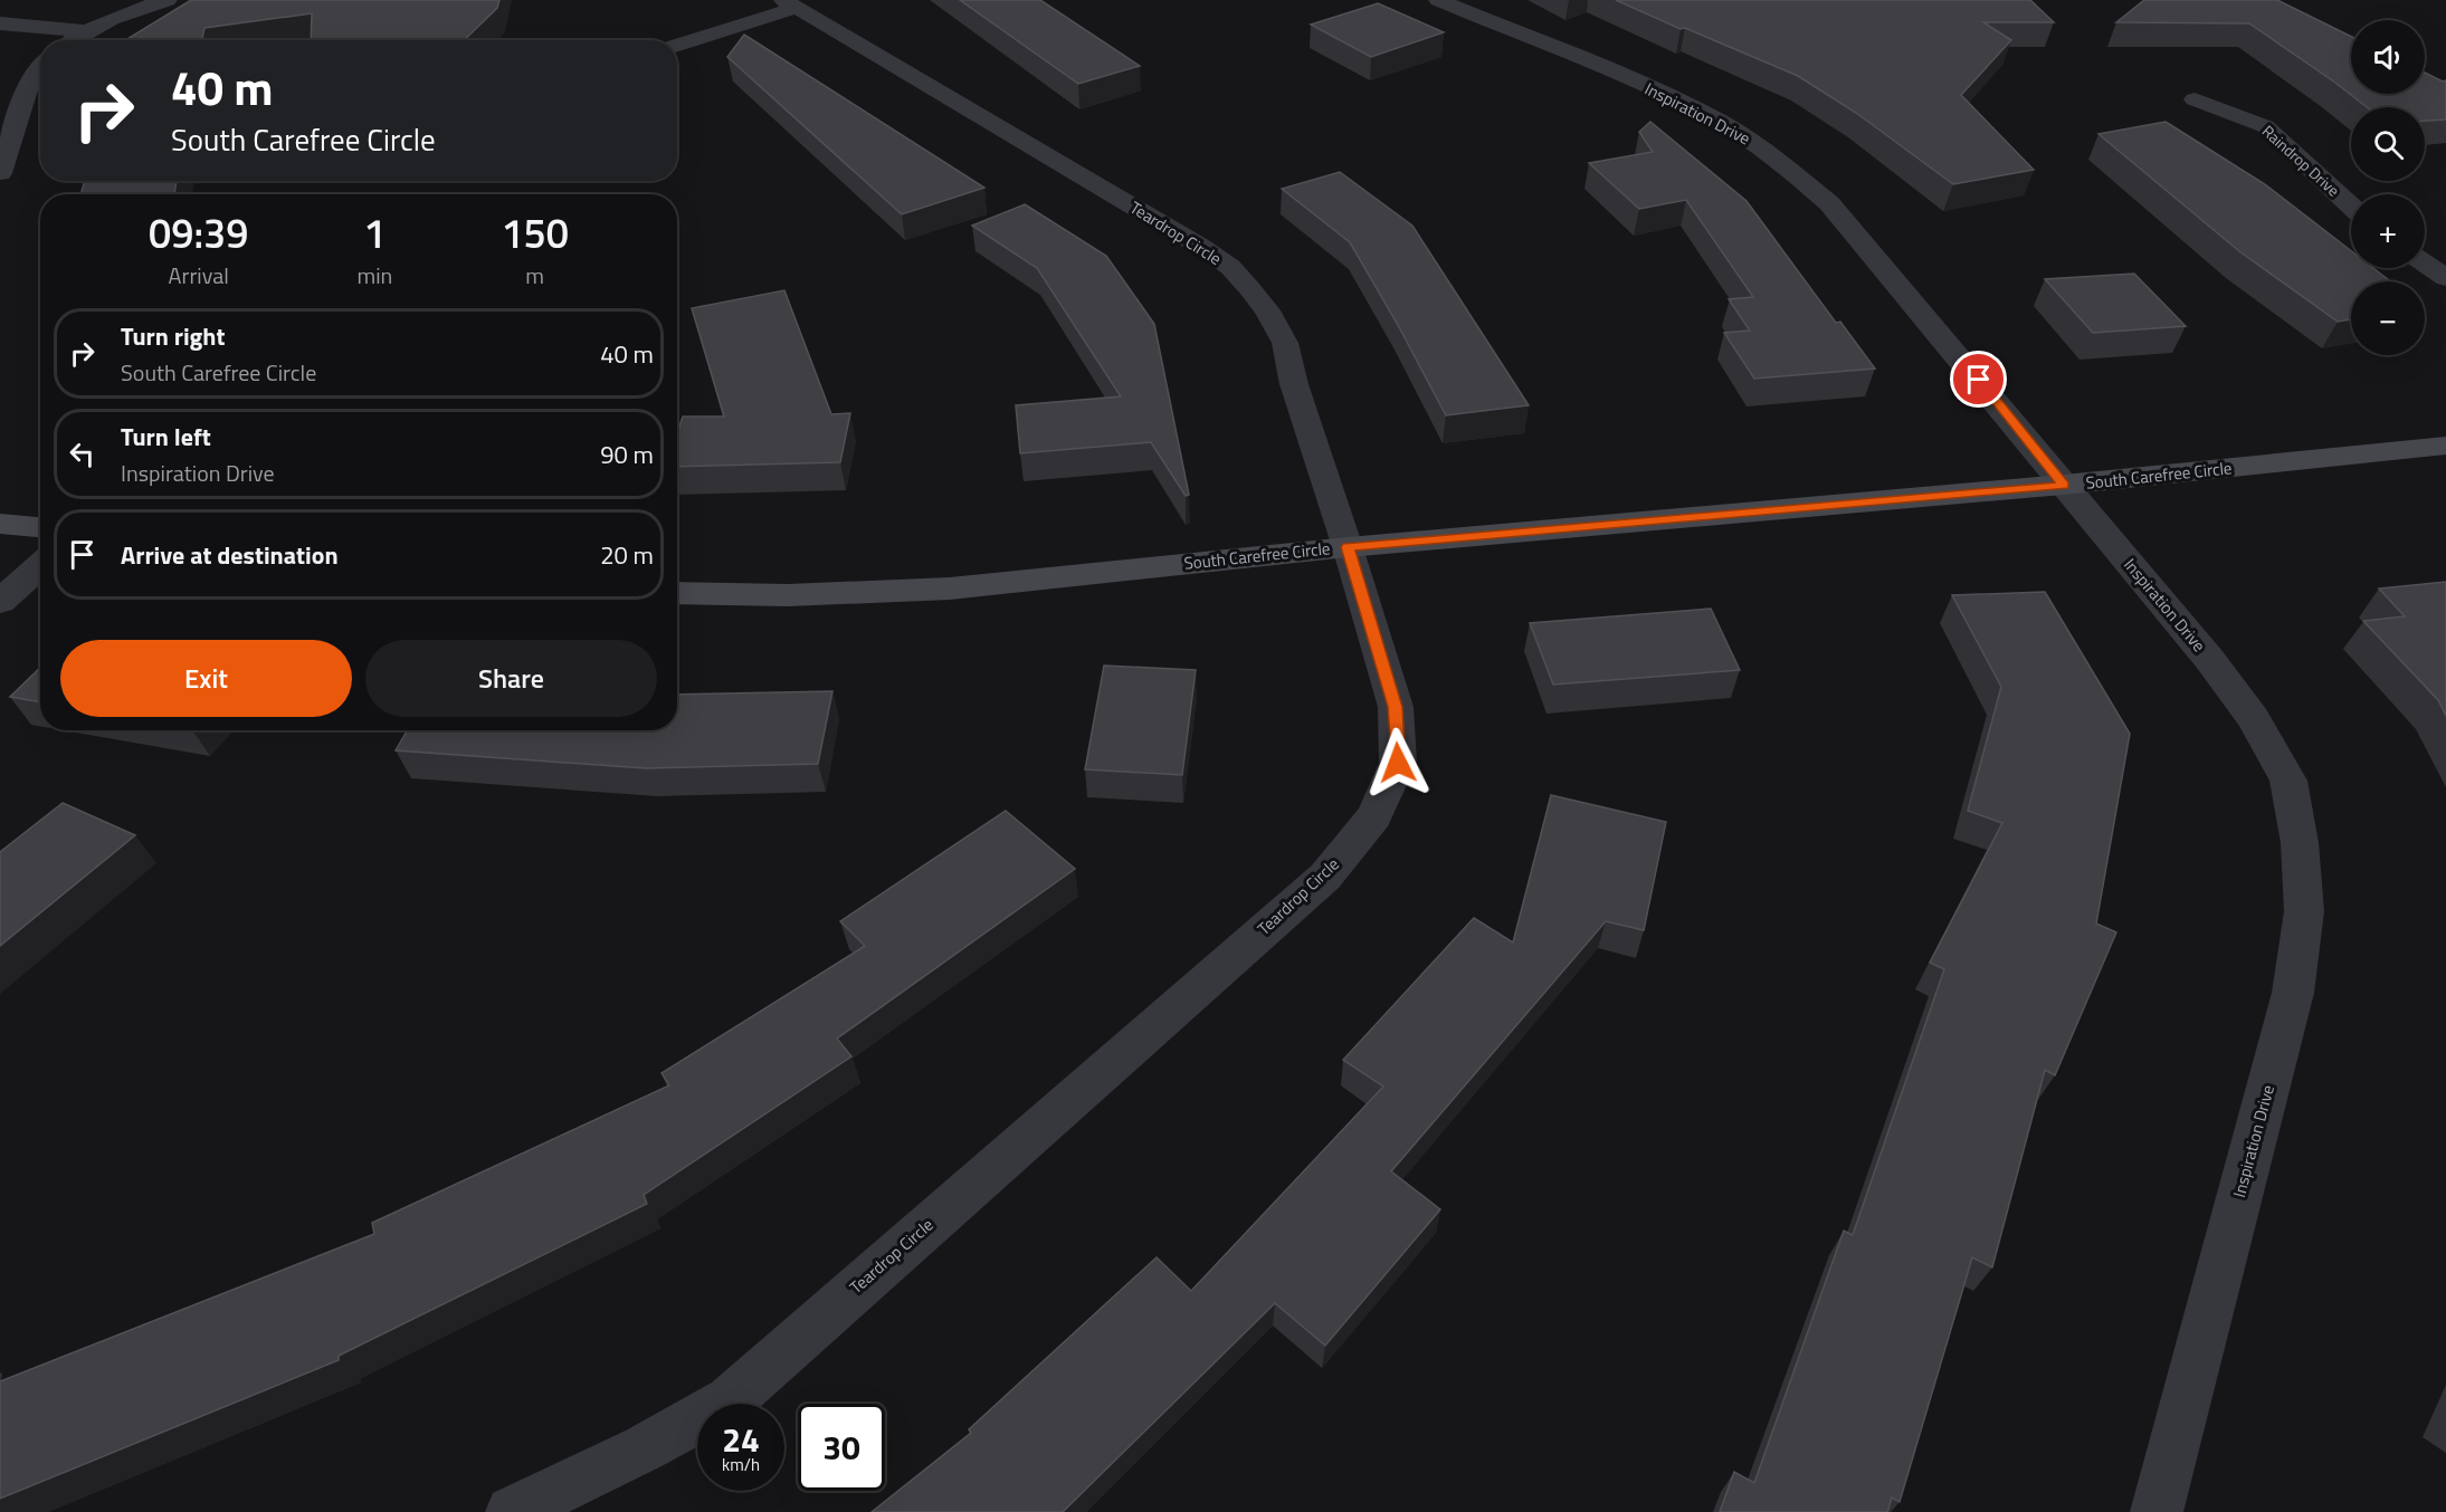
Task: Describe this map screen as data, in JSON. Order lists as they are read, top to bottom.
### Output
{
  "streets": {
    "main road": ["South Carefree Circle"],
    "street": ["Inspiration Drive", "Raindrop Drive", "Teardrop Circle"]
  },
  "crossings": [
    ["Inspiration Drive", "South Carefree Circle"],
    ["Teardrop Circle", "South Carefree Circle"]
  ],
  "page": {
    "map_buttons": ["+", "−"],
    "turn": ["40 m", "South Carefree Circle"],
    "eta": [
      "09:39",
      "Arrival",
      "1",
      "min",
      "150",
      "m"
    ],
    "list": [
      {
        "name": "Turn right",
        "note": "South Carefree Circle",
        "value": "40 m"
      },
      {
        "name": "Turn left",
        "note": "Inspiration Drive",
        "value": "90 m"
      },
      {
        "name": "Arrive at destination",
        "value": "20 m"
      }
    ],
    "buttons": ["Exit", "Share"],
    "speed": "24 km/h",
    "limit": "30"
  }
}
